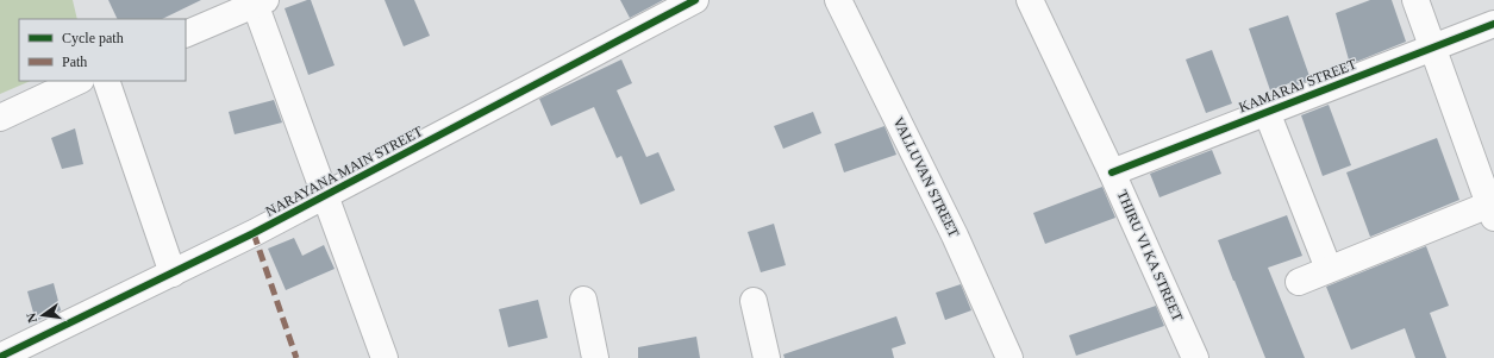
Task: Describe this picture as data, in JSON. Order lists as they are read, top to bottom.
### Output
{
  "streets": {
    "street": [
      "KAMARAJ STREET",
      "NARAYANA MAIN STREET",
      "VALLUVAN STREET",
      "THIRU VI KA STREET"
    ]
  },
  "crossings": [
    ["KAMARAJ STREET", "THIRU VI KA STREET"]
  ],
  "legend": ["Cycle path", "Path"],
  "north": "left"
}
